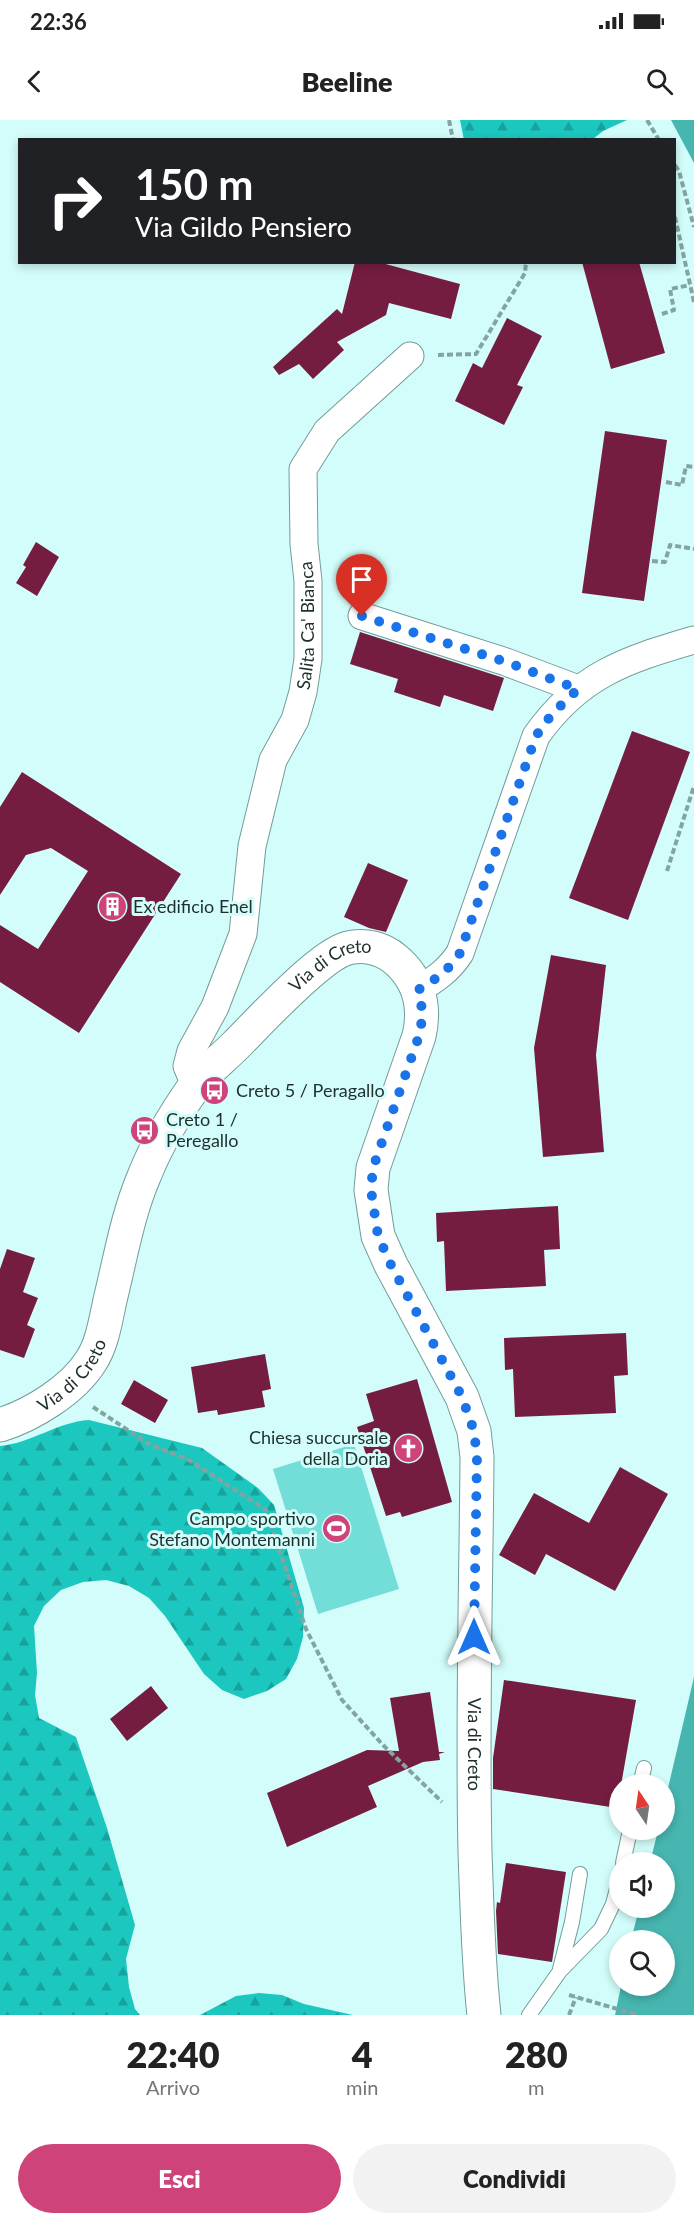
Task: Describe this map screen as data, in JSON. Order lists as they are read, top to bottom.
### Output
{
  "streets": {
    "main road": ["Via di Creto"],
    "street": ["Salita Ca' Bianca"]
  },
  "crossings": [
    ["Salita Ca' Bianca", "Via di Creto"]
  ],
  "places": {
    "building": ["Ex edificio Enel"],
    "bus stop": ["Creto 5 / Peragallo", "Creto 1 / Peregallo"],
    "church": ["Chiesa succursale della Doria"],
    "sports": ["Campo sportivo Stefano Montemanni"]
  },
  "north": "top",
  "page": {
    "status": "22:36",
    "header": "Beeline",
    "turn": ["150 m", "Via Gildo Pensiero"],
    "eta": [
      "22:40",
      "Arrivo",
      "4",
      "min",
      "280",
      "m"
    ],
    "buttons": ["Esci", "Condividi"]
  }
}
